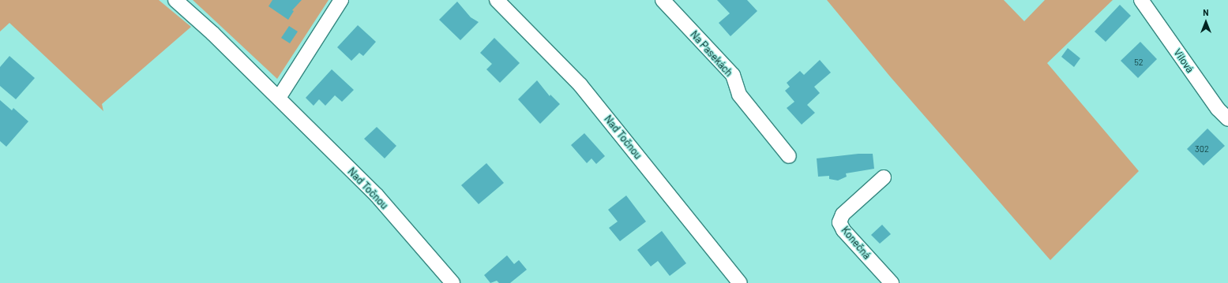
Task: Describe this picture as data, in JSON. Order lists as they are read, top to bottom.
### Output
{
  "streets": {
    "street": [
      "Na Pasekách",
      "Vilová",
      "Nad Točnou",
      "Konečná"
    ]
  },
  "house_numbers": ["52", "302"],
  "north": "top"
}
